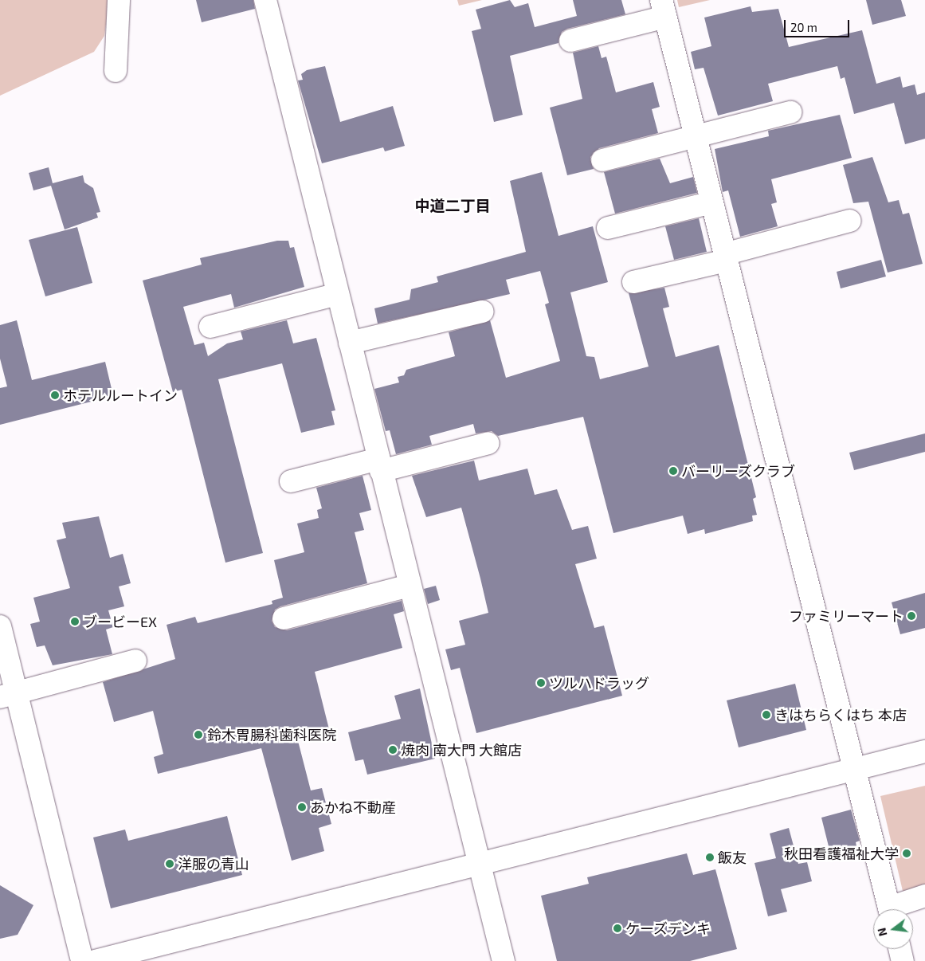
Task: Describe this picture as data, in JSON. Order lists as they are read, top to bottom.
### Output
{
  "districts": ["中道二丁目"],
  "places": [
    "ホテルルートイン",
    "バーリーズクラブ",
    "ファミリーマート",
    "ブービーEX",
    "ツルハドラッグ",
    "きはちらくはち 本店",
    "鈴木胃腸科歯科医院",
    "焼肉 南大門 大館店",
    "あかね不動産",
    "秋田看護福祉大学",
    "飯友",
    "洋服の青山",
    "ケーズデンキ"
  ],
  "scale_bar": "20 m",
  "north": "left"
}
